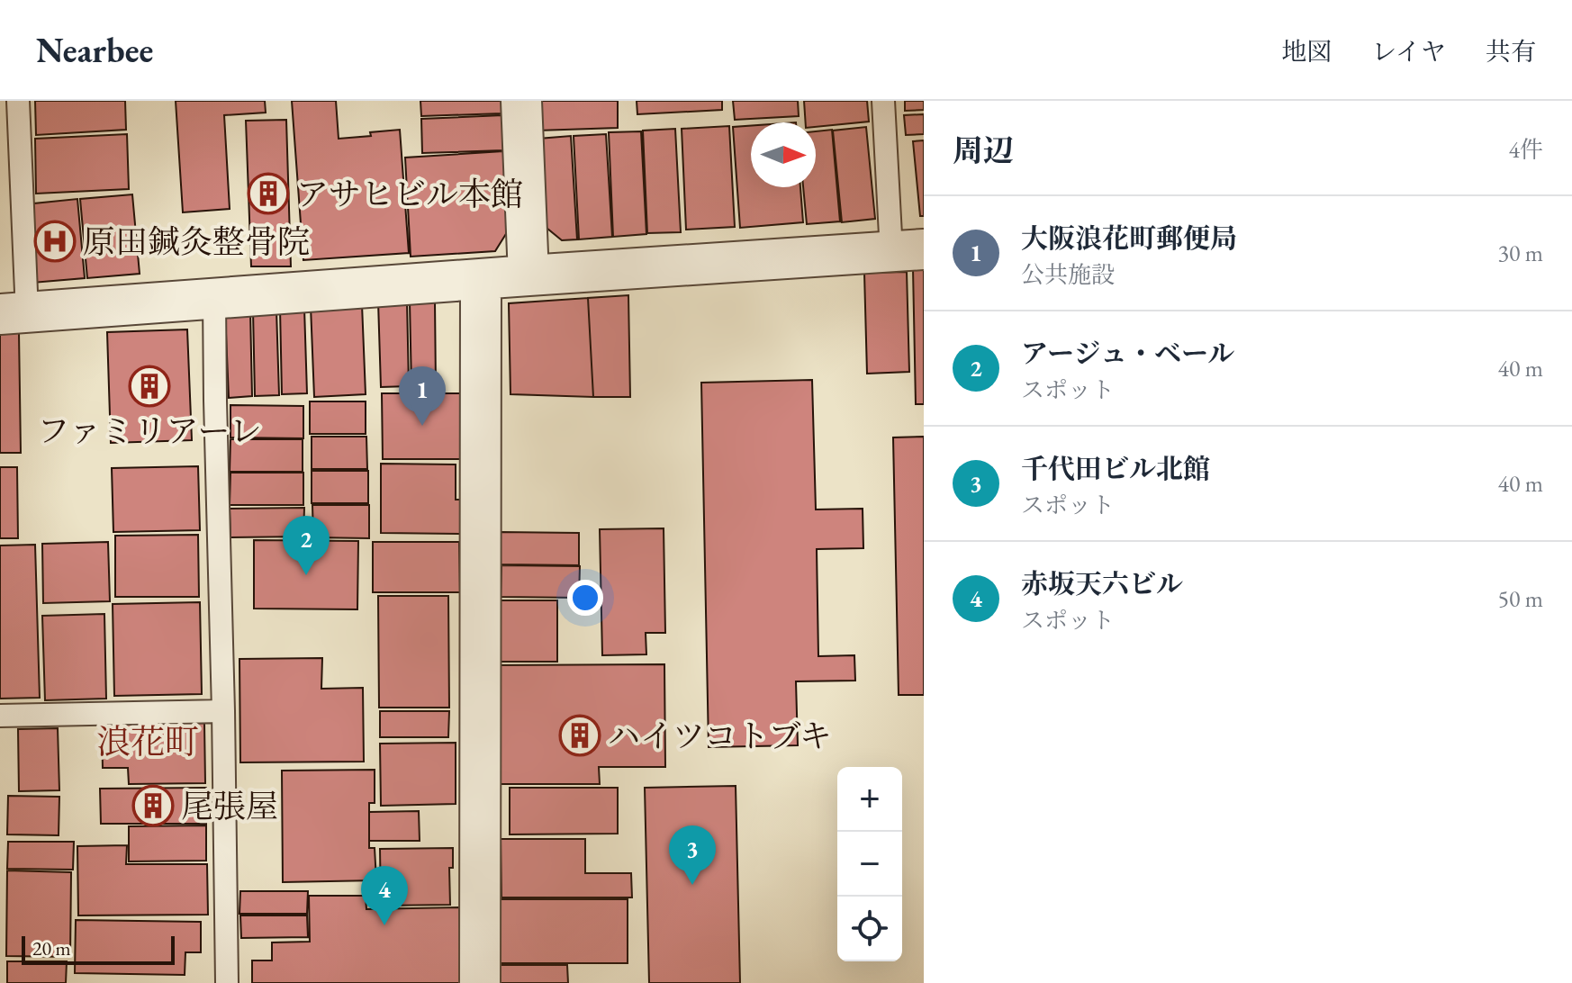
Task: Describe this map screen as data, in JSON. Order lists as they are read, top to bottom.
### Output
{
  "districts": ["浪花町"],
  "places": {
    "building": [
      "アサヒビル本館",
      "ファミリアーレ",
      "ハイツコトブキ",
      "尾張屋"
    ],
    "hospital": ["原田鍼灸整骨院"]
  },
  "scale_bar": "20 m",
  "north": "right",
  "page": {
    "header": "Nearbee",
    "nav": ["地図", "レイヤ", "共有"],
    "heading": ["周辺", "4件"],
    "list": [
      {
        "mark": "1",
        "name": "大阪浪花町郵便局",
        "note": "公共施設",
        "value": "30 m"
      },
      {
        "mark": "2",
        "name": "アージュ・ベール",
        "note": "スポット",
        "value": "40 m"
      },
      {
        "mark": "3",
        "name": "千代田ビル北館",
        "note": "スポット",
        "value": "40 m"
      },
      {
        "mark": "4",
        "name": "赤坂天六ビル",
        "note": "スポット",
        "value": "50 m"
      }
    ],
    "pins": [
      "1",
      "2",
      "3",
      "4"
    ],
    "map_buttons": ["+", "−"],
    "scale": "20 m"
  }
}
